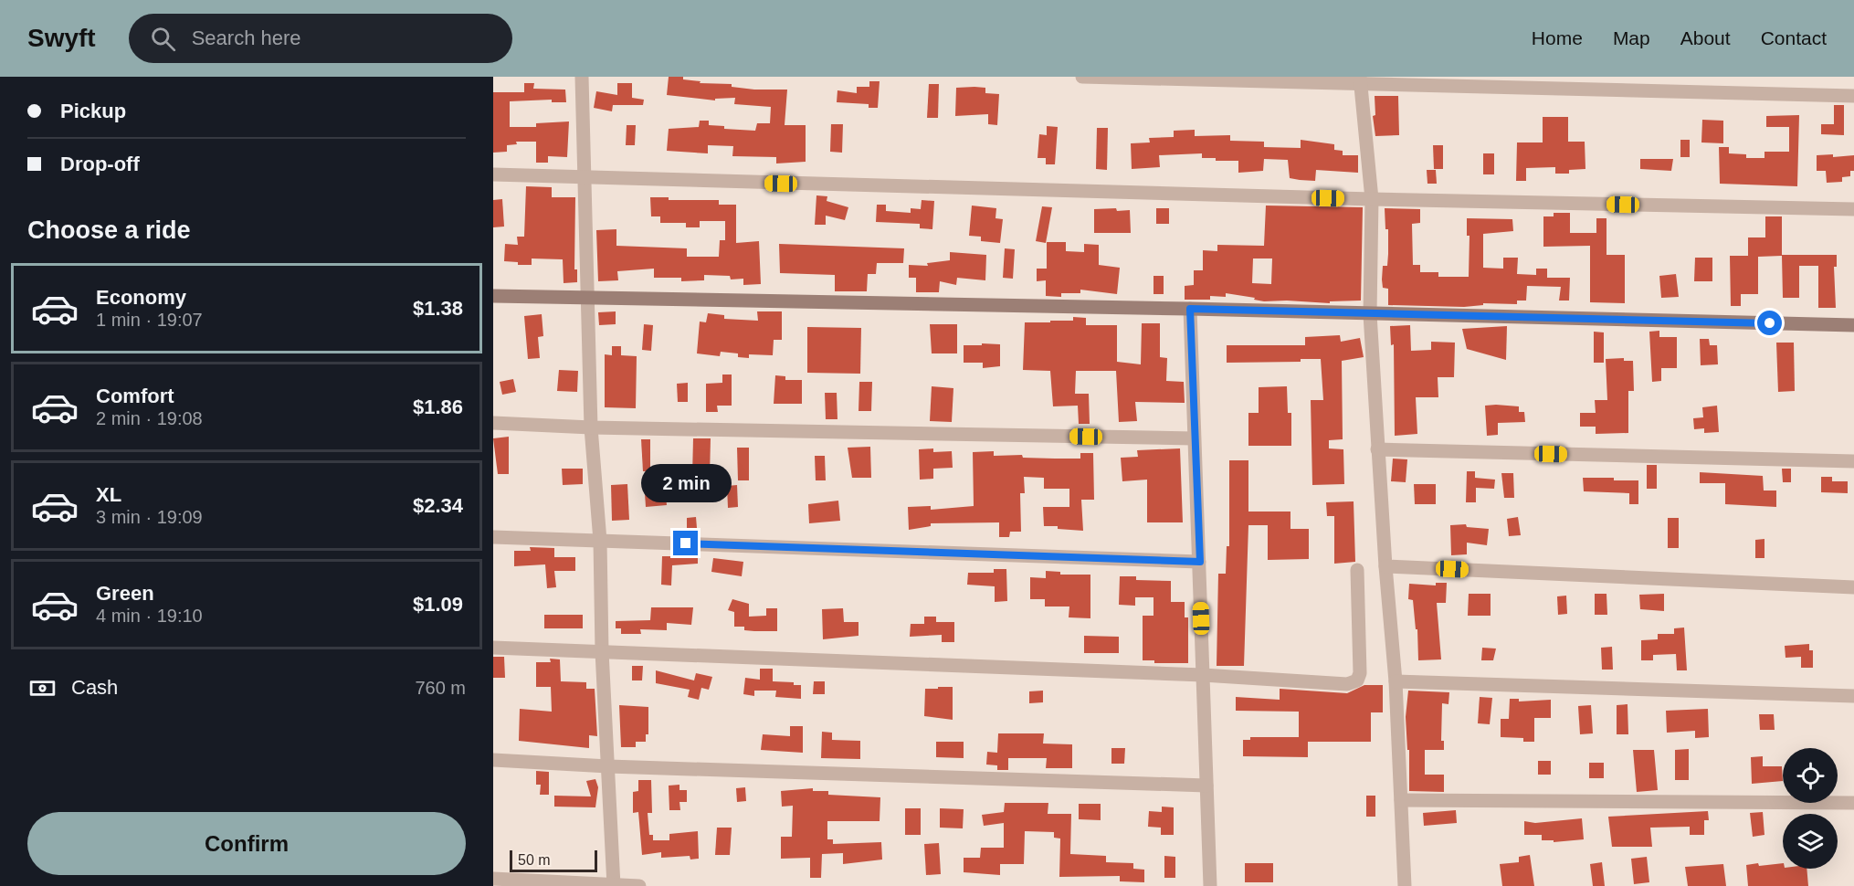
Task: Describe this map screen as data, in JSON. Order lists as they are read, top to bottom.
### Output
{
  "scale_bar": "50 m",
  "page": {
    "header": "Swyft",
    "search": "Search here",
    "nav": [
      "Home",
      "Map",
      "About",
      "Contact"
    ],
    "banner": ["Pickup", "Drop-off"],
    "heading": "Choose a ride",
    "list": [
      {
        "name": "Economy",
        "note": "1 min · 19:07",
        "value": "$1.38"
      },
      {
        "name": "Comfort",
        "note": "2 min · 19:08",
        "value": "$1.86"
      },
      {
        "name": "XL",
        "note": "3 min · 19:09",
        "value": "$2.34"
      },
      {
        "name": "Green",
        "note": "4 min · 19:10",
        "value": "$1.09"
      }
    ],
    "bubble": "2 min",
    "pay": ["Cash", "760 m"],
    "buttons": "Confirm",
    "scale": "50 m"
  }
}
